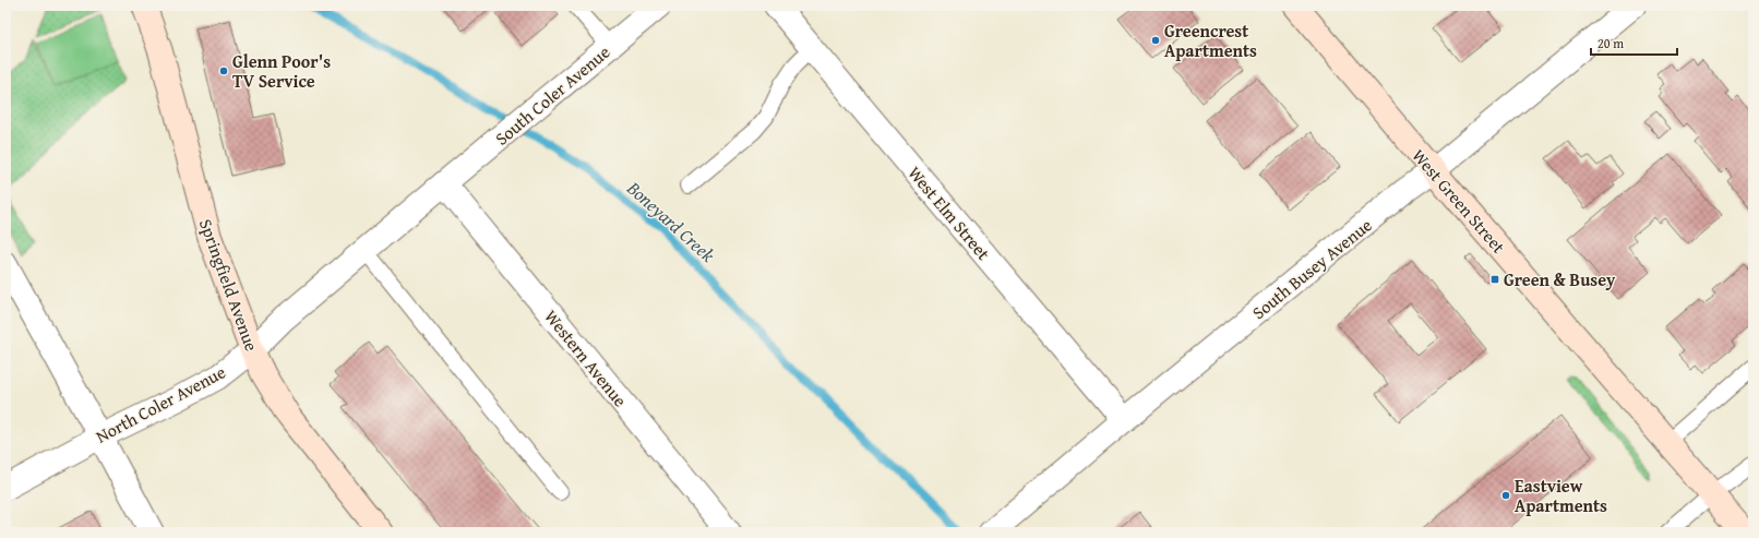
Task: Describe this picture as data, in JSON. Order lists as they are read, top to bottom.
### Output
{
  "streets": {
    "street": [
      "South Coler Avenue",
      "West Green Street",
      "West Elm Street",
      "South Busey Avenue",
      "Springfield Avenue",
      "Western Avenue",
      "North Coler Avenue"
    ]
  },
  "crossings": [
    ["South Coler Avenue", "Western Avenue"],
    ["South Coler Avenue", "North Coler Avenue"],
    ["West Green Street", "South Busey Avenue"],
    ["West Elm Street", "South Busey Avenue"],
    ["Springfield Avenue", "North Coler Avenue"],
    ["Western Avenue", "North Coler Avenue"]
  ],
  "water": ["Boneyard Creek"],
  "places": {
    "other": ["Greencrest Apartments", "Glenn Poor's TV Service", "Eastview Apartments"],
    "transit": ["Green & Busey"]
  },
  "scale_bar": "20 m"
}
